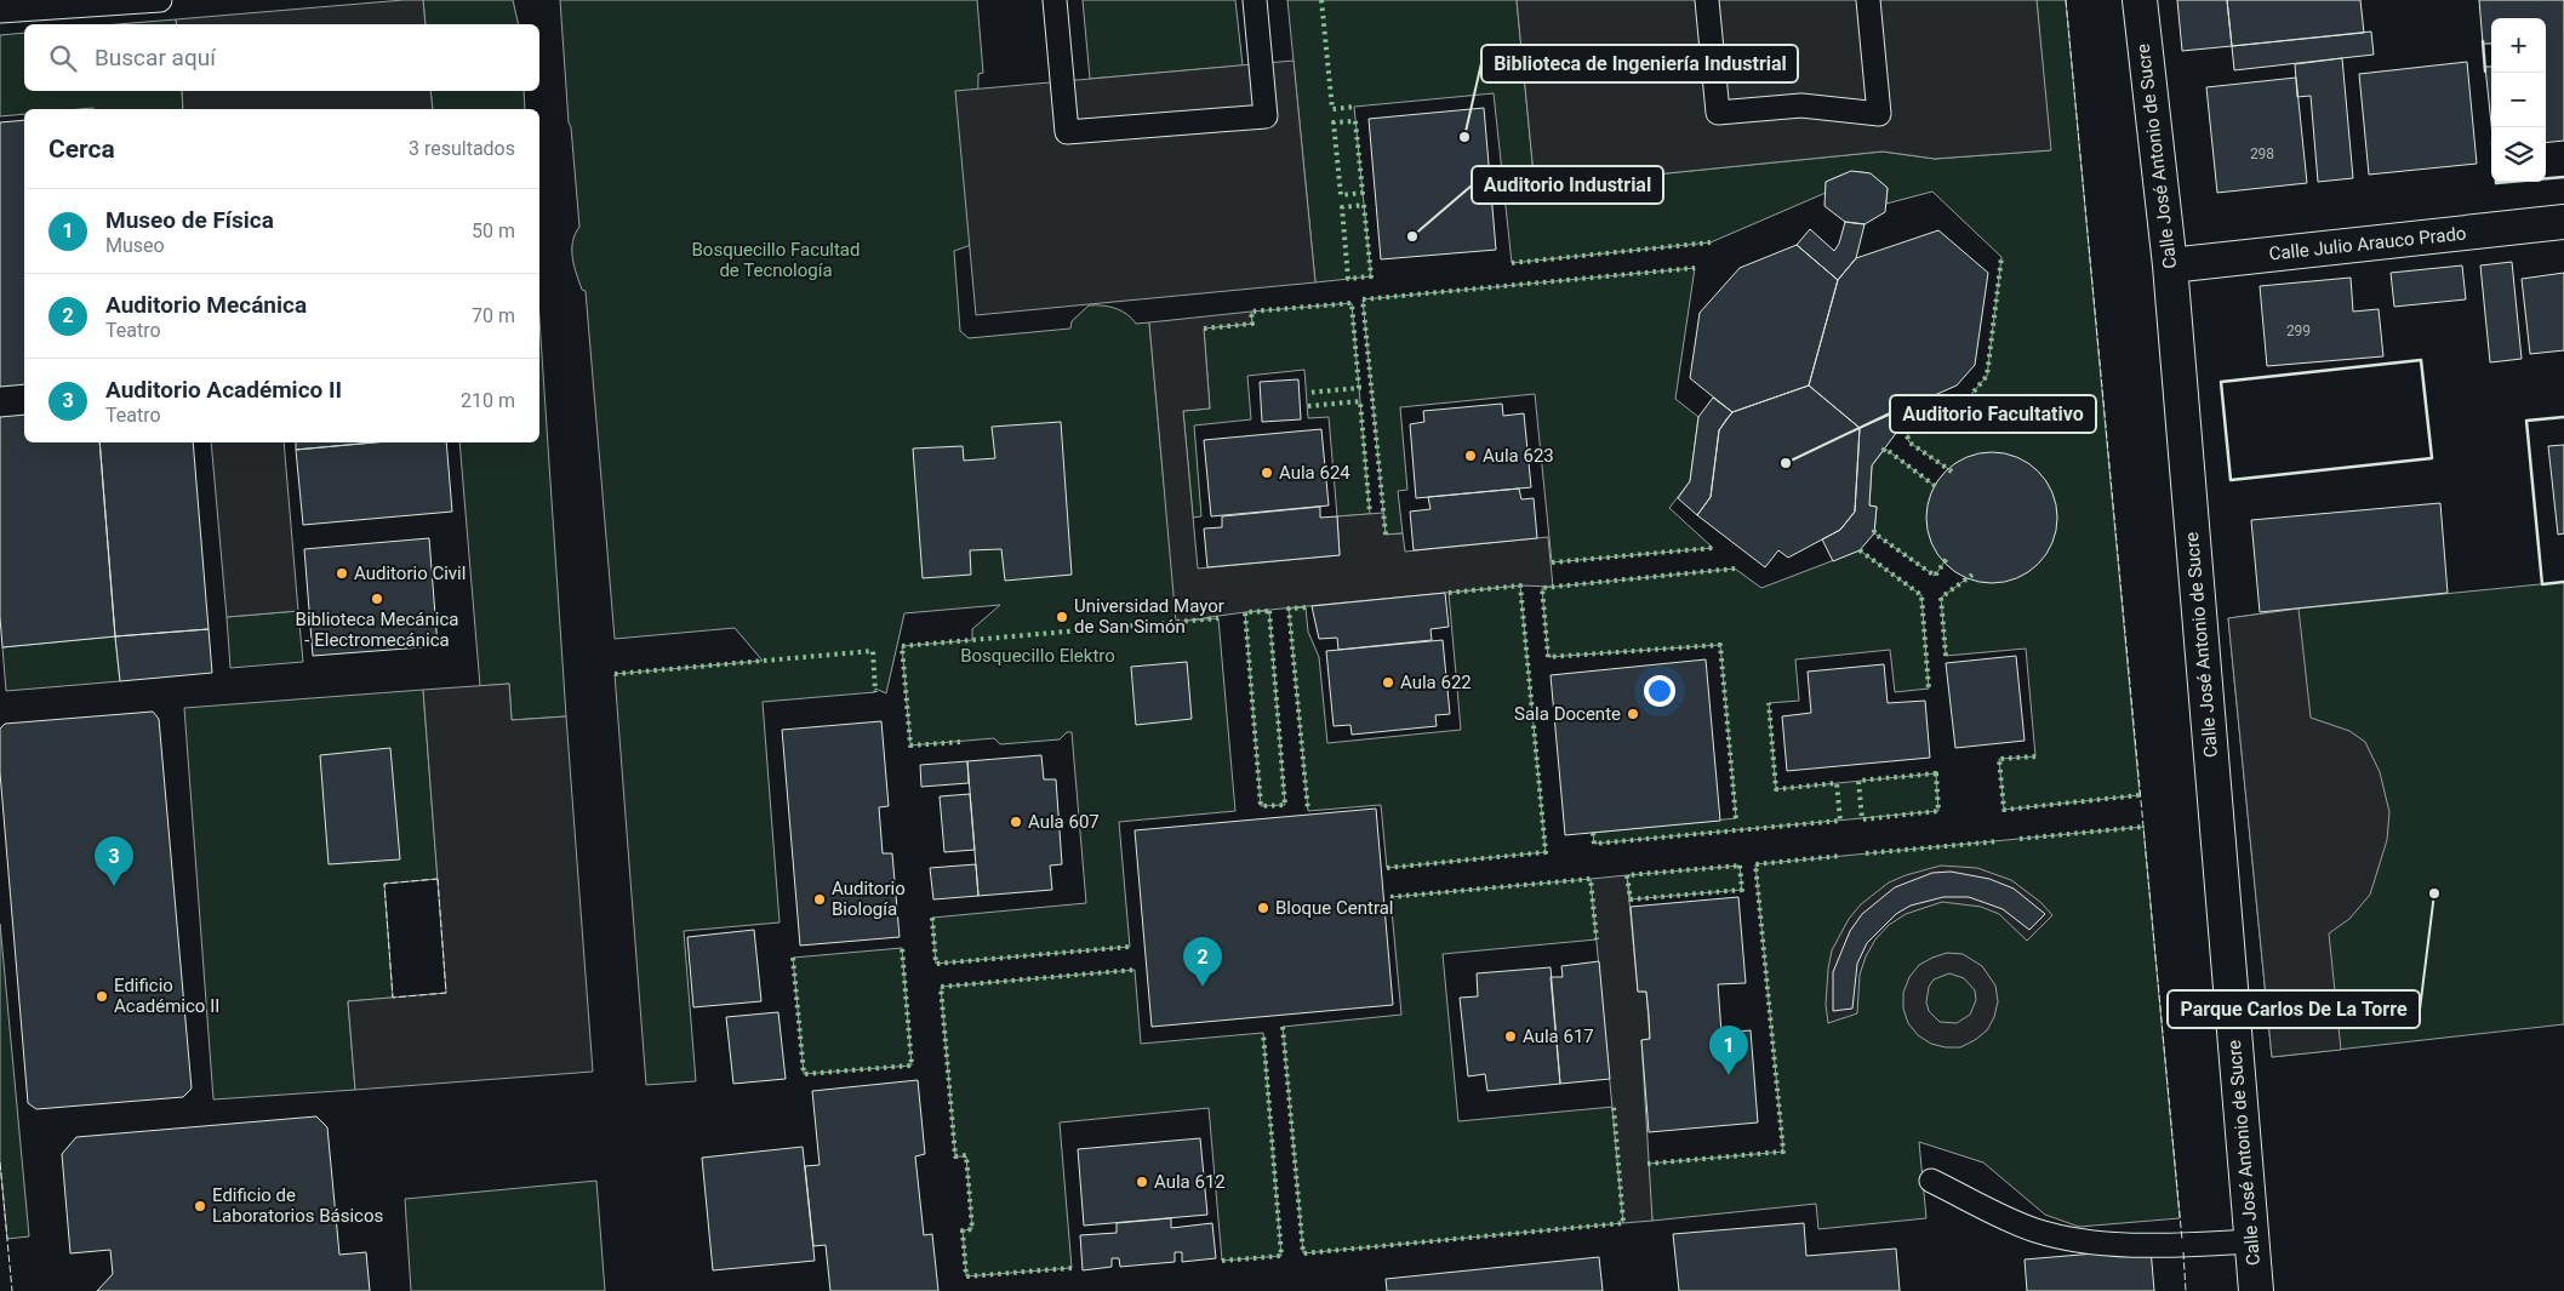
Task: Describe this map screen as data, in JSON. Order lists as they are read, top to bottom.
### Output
{
  "streets": {
    "street": ["Calle José Antonio de Sucre", "Calle Julio Arauco Prado"]
  },
  "crossings": [
    ["Calle José Antonio de Sucre", "Calle Julio Arauco Prado"]
  ],
  "parks": ["Bosquecillo Facultad de Tecnología", "Bosquecillo Elektro"],
  "places": [
    "Biblioteca de Ingeniería Industrial",
    "Auditorio Industrial",
    "Aula 623",
    "Auditorio Facultativo",
    "Aula 624",
    "Auditorio Civil",
    "Biblioteca Mecánica - Electromecánica",
    "Universidad Mayor de San Simón",
    "Aula 622",
    "Sala Docente",
    "Aula 607",
    "Parque Carlos De La Torre",
    "Auditorio Biología",
    "Bloque Central",
    "Edificio Académico II",
    "Aula 617",
    "Aula 612",
    "Edificio de Laboratorios Básicos"
  ],
  "house_numbers": ["298", "299"],
  "page": {
    "map_buttons": ["+", "−"],
    "search": "Buscar aquí",
    "heading": ["Cerca", "3 resultados"],
    "list": [
      {
        "mark": "1",
        "name": "Museo de Física",
        "note": "Museo",
        "value": "50 m"
      },
      {
        "mark": "2",
        "name": "Auditorio Mecánica",
        "note": "Teatro",
        "value": "70 m"
      },
      {
        "mark": "3",
        "name": "Auditorio Académico II",
        "note": "Teatro",
        "value": "210 m"
      }
    ],
    "pins": ["3", "2", "1"]
  }
}
